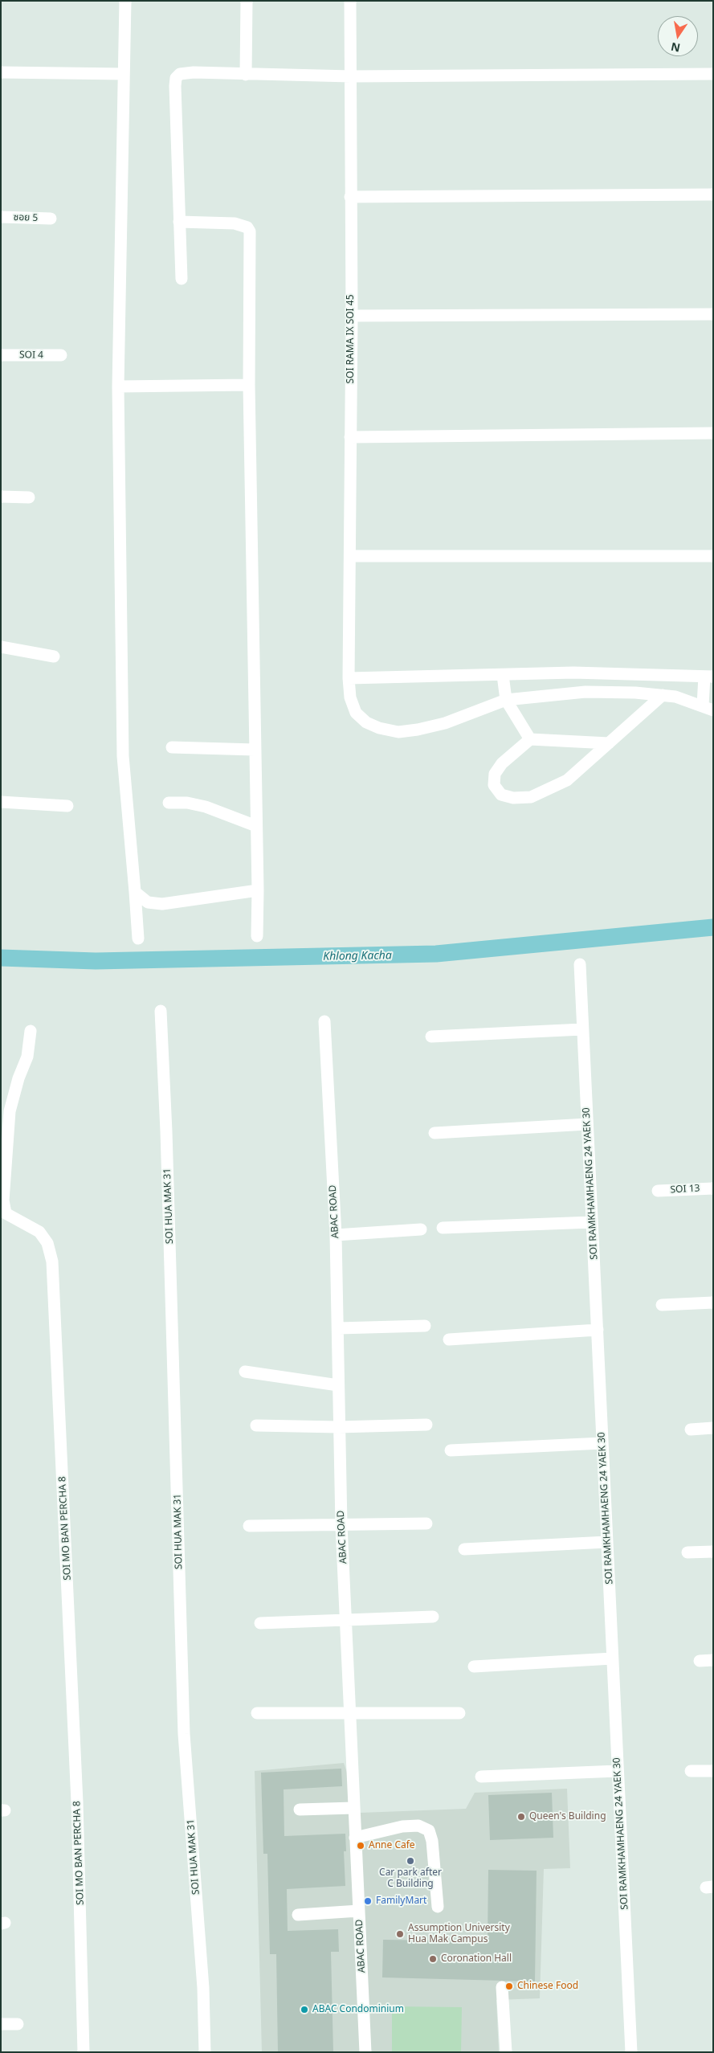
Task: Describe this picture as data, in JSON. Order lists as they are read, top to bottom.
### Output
{
  "streets": {
    "street": [
      "ซอย 5",
      "SOI RAMA IX SOI 45",
      "SOI 4",
      "SOI RAMKHAMHAENG 24 YAEK 30",
      "SOI 13",
      "SOI HUA MAK 31",
      "ABAC ROAD",
      "SOI MO BAN PERCHA 8"
    ]
  },
  "water": ["Khlong Kacha"],
  "places": [
    "Queen's Building",
    "Anne Cafe",
    "Car park after C Building",
    "FamilyMart",
    "Assumption University Hua Mak Campus",
    "Coronation Hall",
    "Chinese Food",
    "ABAC Condominium"
  ],
  "north": "bottom"
}
